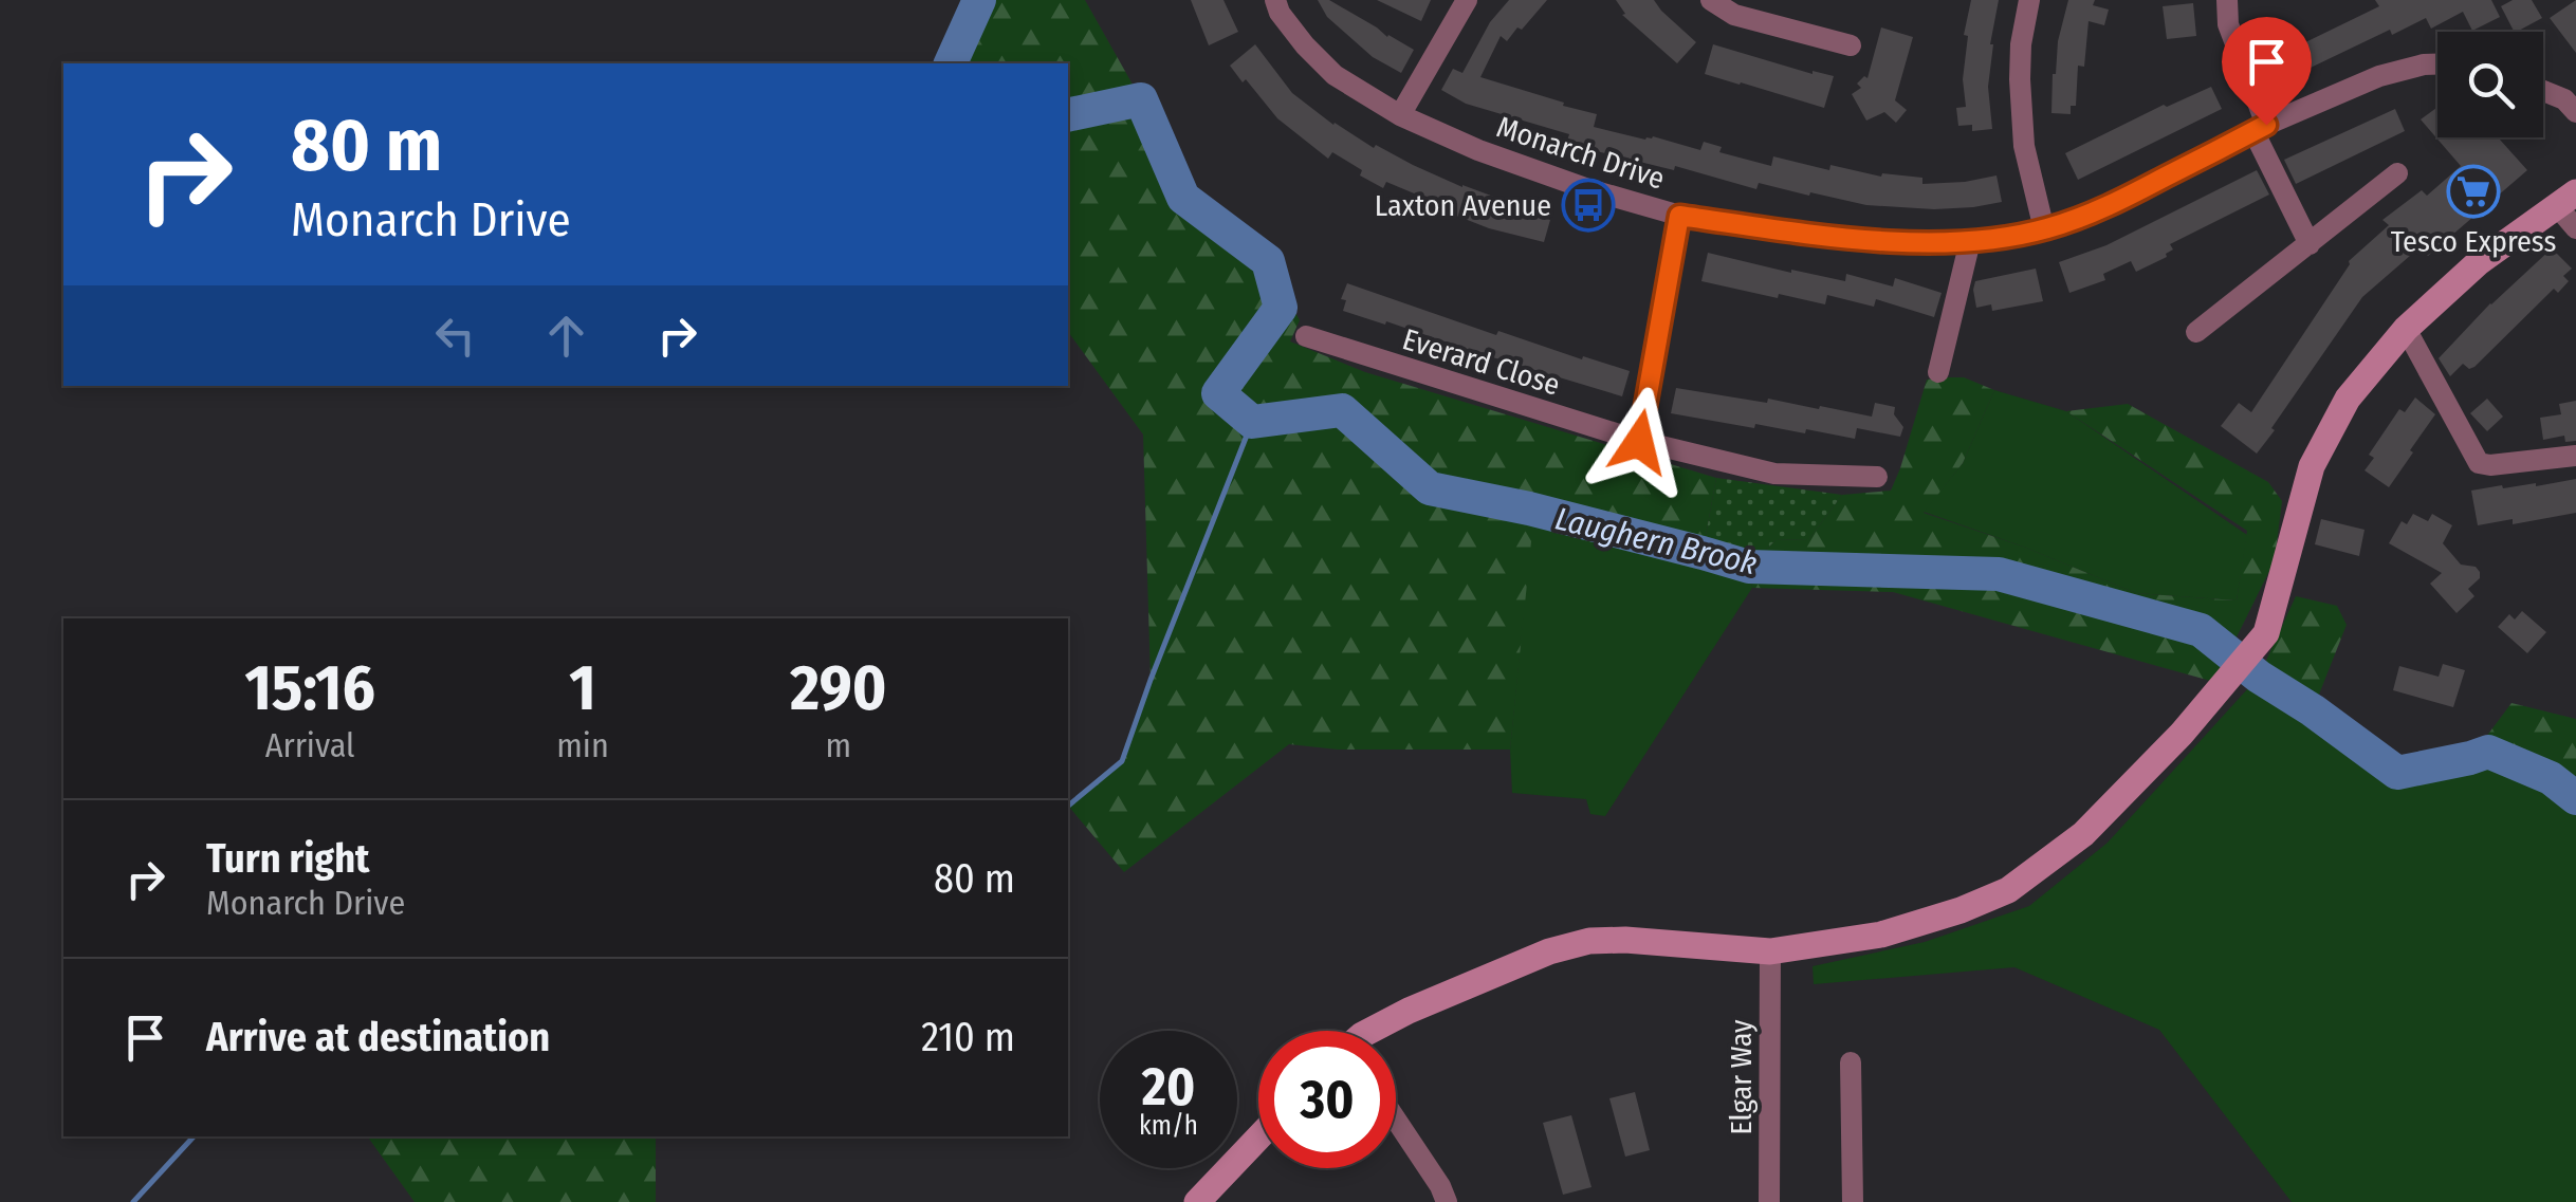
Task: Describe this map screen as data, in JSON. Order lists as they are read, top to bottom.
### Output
{
  "streets": {
    "street": ["Monarch Drive", "Everard Close", "Elgar Way"]
  },
  "water": ["Laughern Brook"],
  "places": {
    "supermarket": ["Tesco Express"],
    "bus stop": ["Laxton Avenue"]
  },
  "page": {
    "turn": ["80 m", "Monarch Drive"],
    "eta": [
      "15:16",
      "Arrival",
      "1",
      "min",
      "290",
      "m"
    ],
    "list": [
      {
        "name": "Turn right",
        "note": "Monarch Drive",
        "value": "80 m"
      },
      {
        "name": "Arrive at destination",
        "value": "210 m"
      }
    ],
    "speed": "20 km/h",
    "limit": "30"
  }
}
